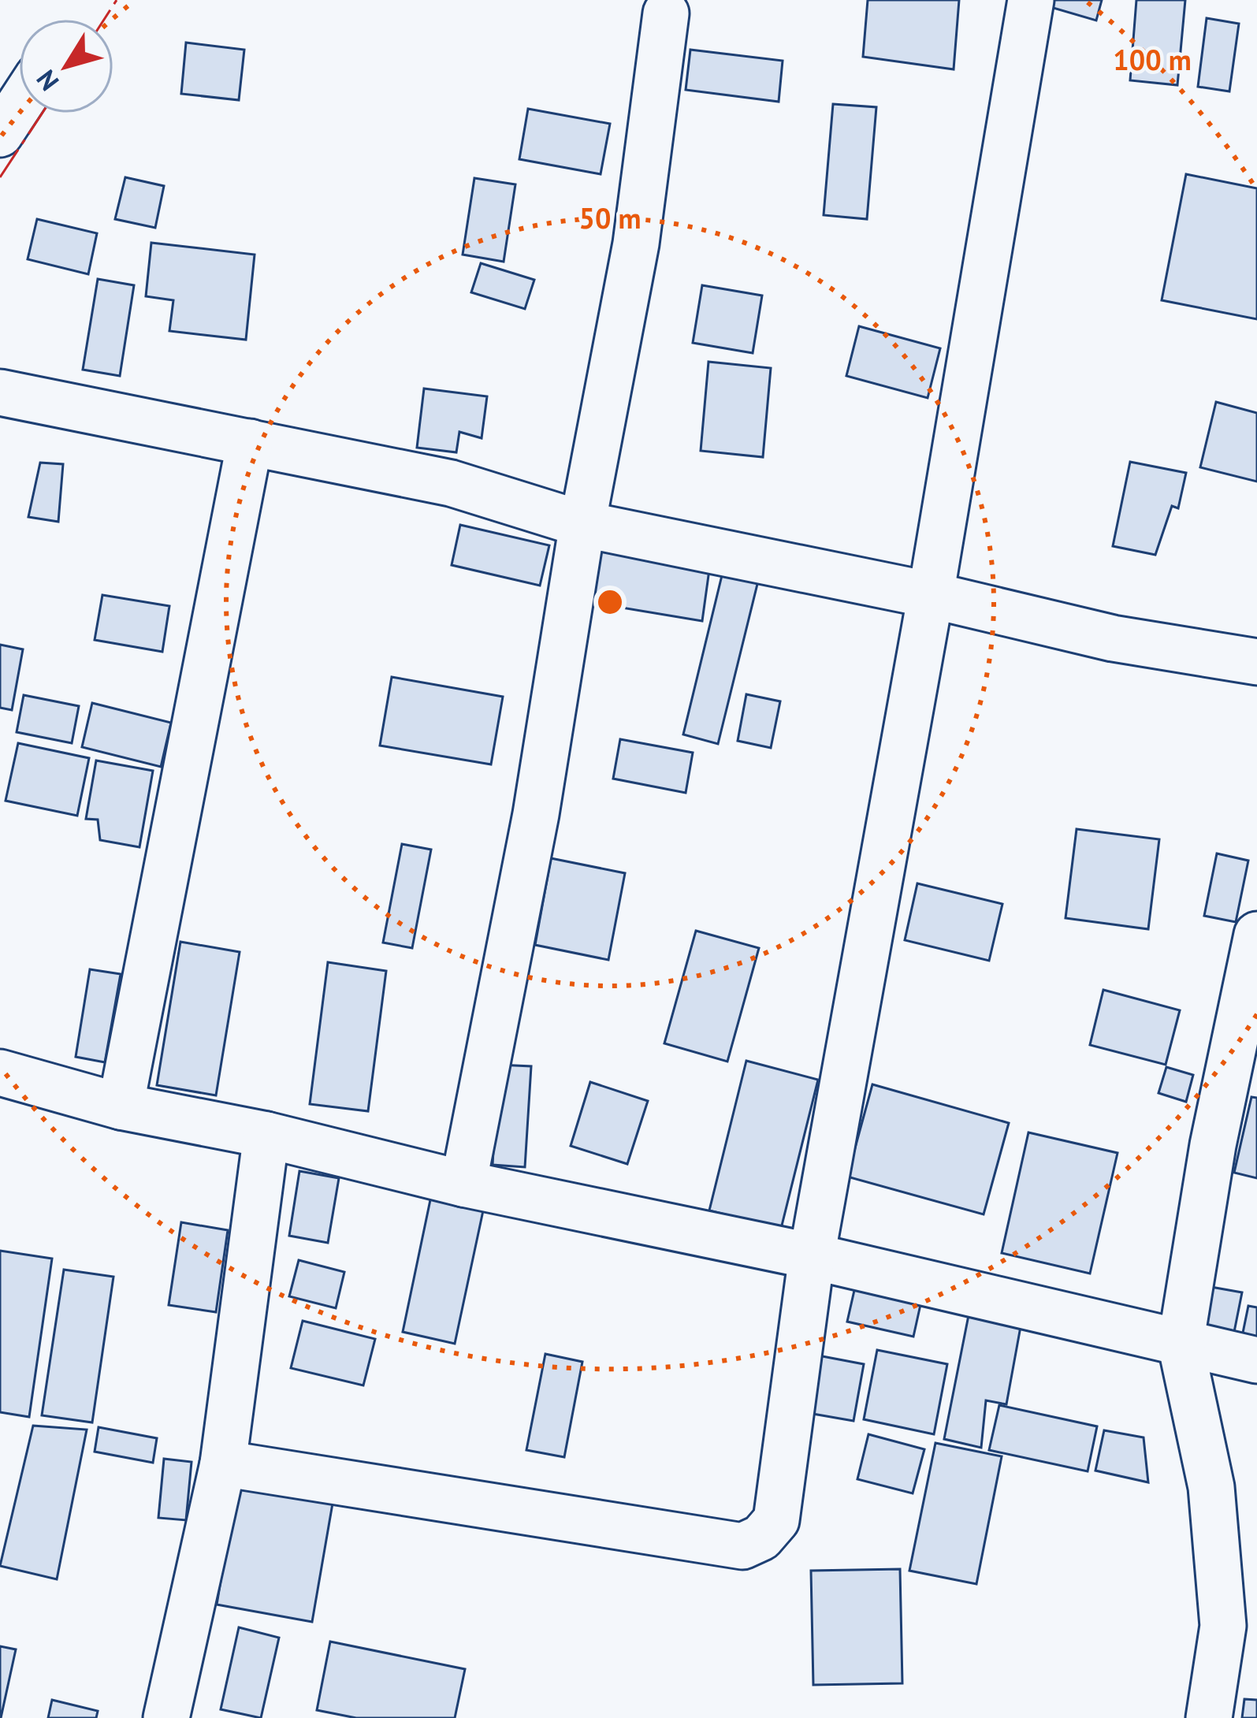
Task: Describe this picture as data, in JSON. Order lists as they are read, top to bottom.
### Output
{
  "north": "bottom left",
  "rings": ["100 m", "50 m"]
}
